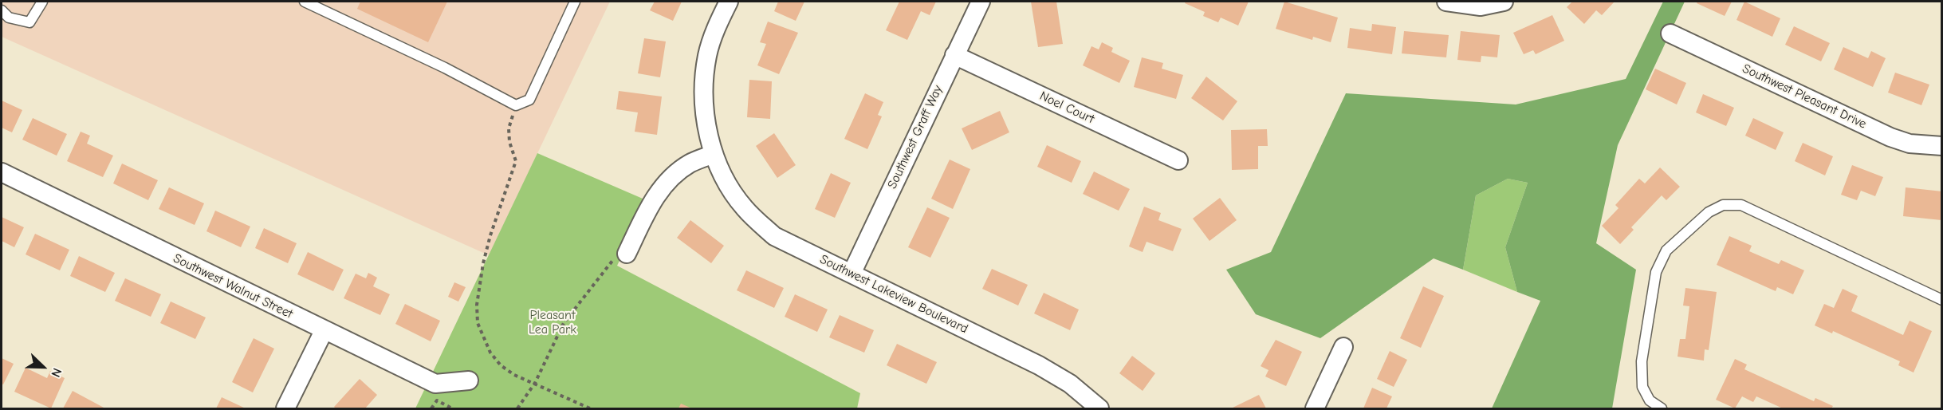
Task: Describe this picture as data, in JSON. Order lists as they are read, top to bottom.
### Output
{
  "streets": {
    "street": [
      "Southwest Pleasant Drive",
      "Noel Court",
      "Southwest Graff Way",
      "Southwest Walnut Street",
      "Southwest Lakeview Boulevard"
    ]
  },
  "crossings": [
    ["Noel Court", "Southwest Graff Way"],
    ["Southwest Graff Way", "Southwest Lakeview Boulevard"]
  ],
  "parks": ["Pleasant Lea Park"],
  "north": "bottom right"
}
